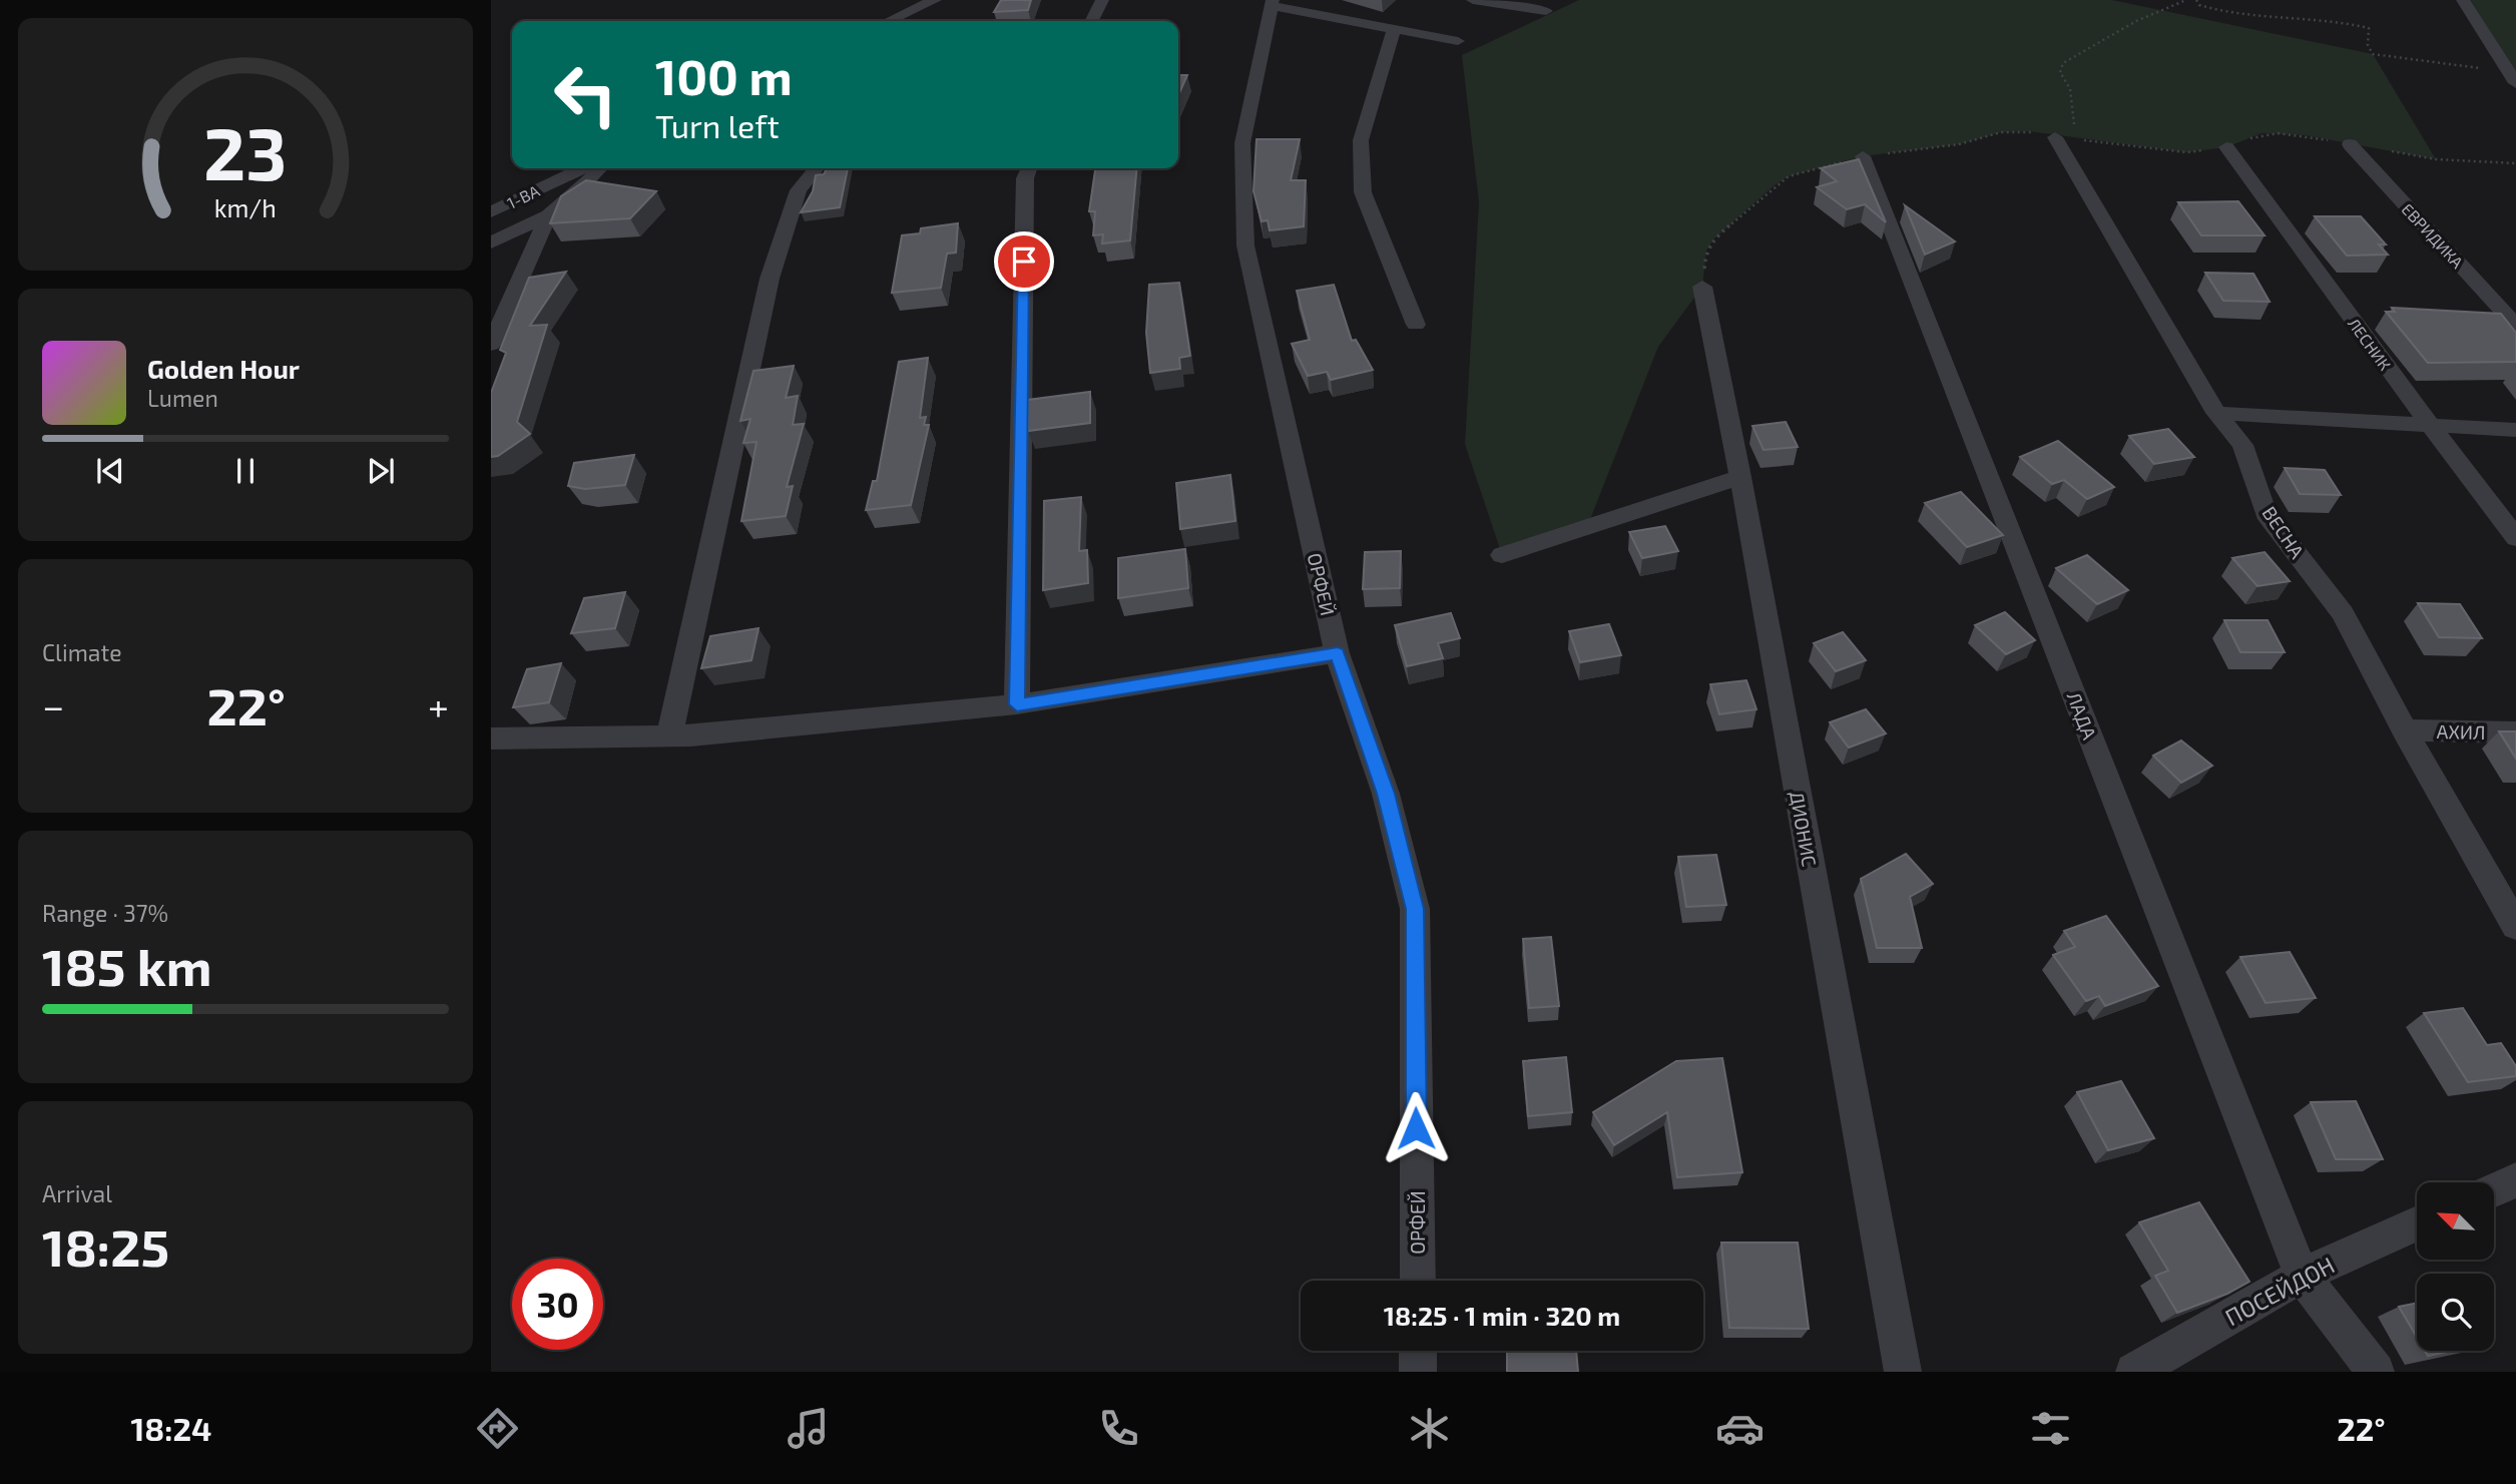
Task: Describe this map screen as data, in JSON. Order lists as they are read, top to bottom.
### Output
{
  "streets": {
    "street": [
      "1-ВА",
      "ЕВРИДИКА",
      "ЛЕСНИК",
      "ВЕСНА",
      "ОРФЕЙ",
      "ЛАДА",
      "АХИЛ",
      "ДИОНИС",
      "ПОСЕЙДОН"
    ]
  },
  "crossings": [
    ["ВЕСНА", "АХИЛ"],
    ["ЛАДА", "ПОСЕЙДОН"]
  ],
  "north": "top left",
  "page": {
    "turn": ["100 m", "Turn left"],
    "song": ["Golden Hour", "Lumen"],
    "tile": [
      "Climate",
      ["Range · 37%", "185 km"],
      ["Arrival", "18:25"]
    ],
    "heat": ["−", "22°", "+"],
    "limit": "30",
    "trip": "18:25 · 1 min · 320 m",
    "tabs": ["18:24", "22°"],
    "gauge": ["23", "km/h"]
  }
}
